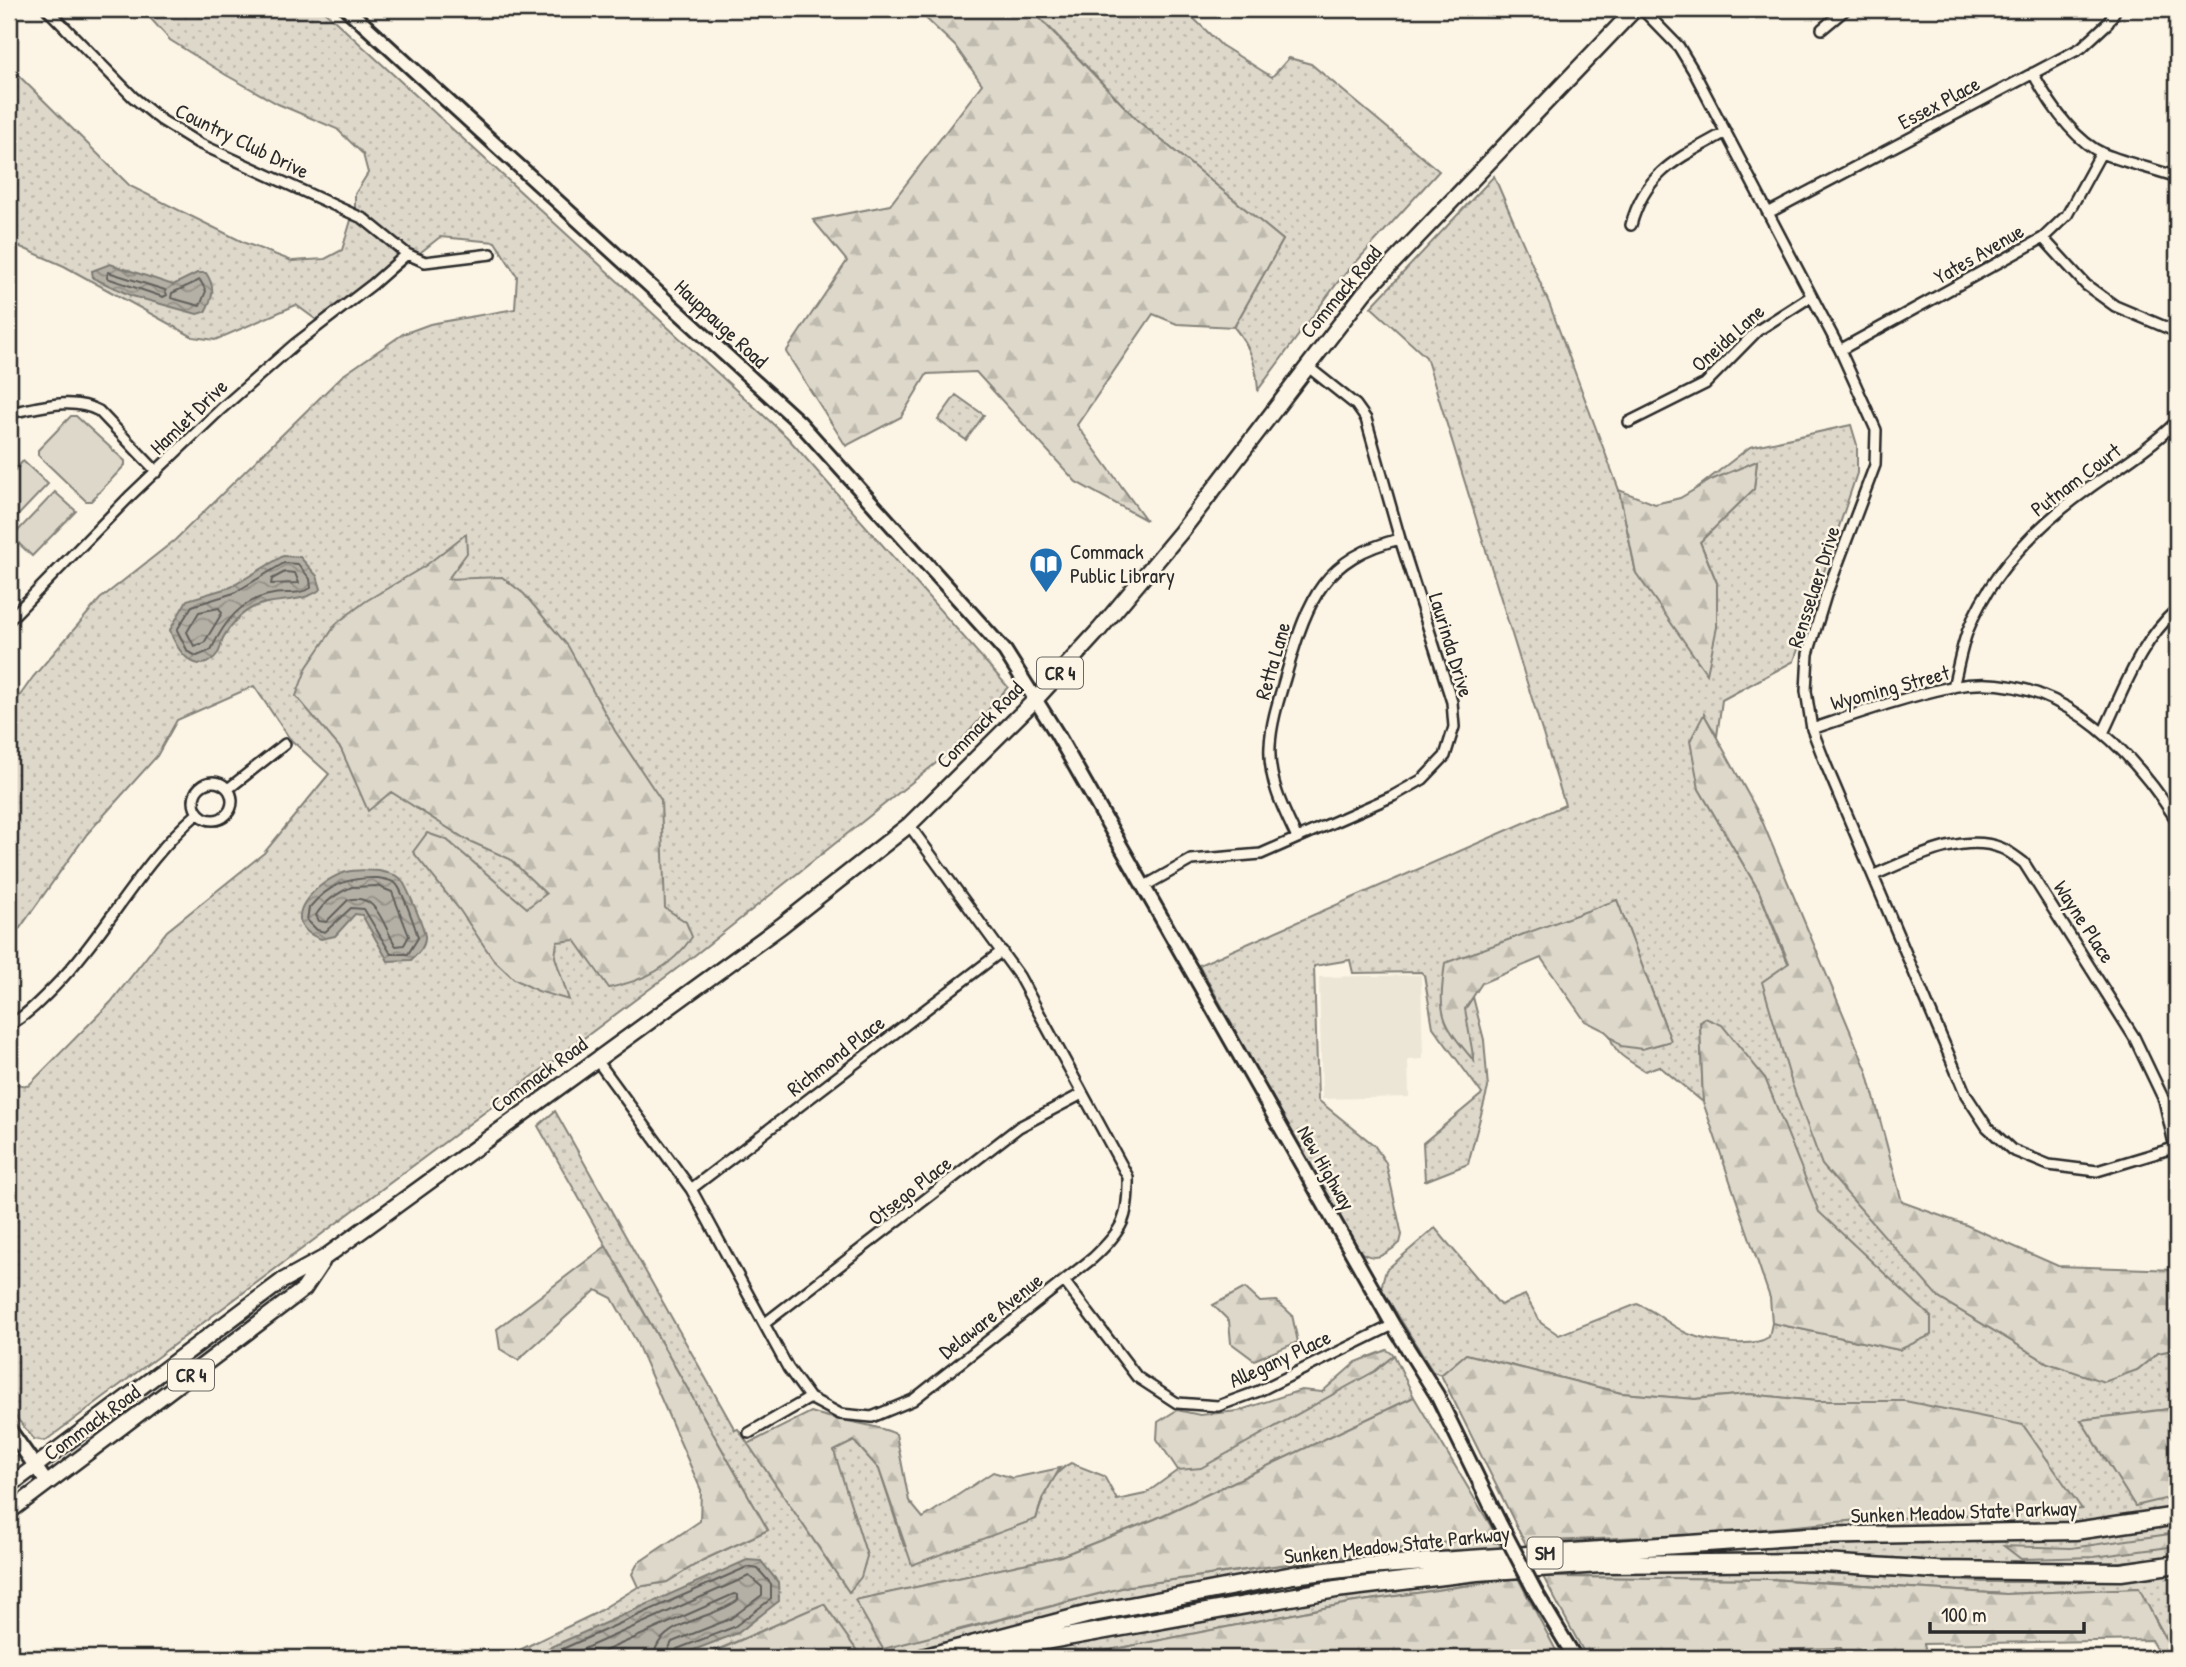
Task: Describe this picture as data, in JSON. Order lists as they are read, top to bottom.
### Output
{
  "streets": {
    "highway": ["Sunken Meadow State Parkway", "SM"],
    "main road": ["Commack Road", "CR 4"],
    "street": [
      "Essex Place",
      "Country Club Drive",
      "Yates Avenue",
      "Hauppauge Road",
      "Oneida Lane",
      "Hamlet Drive",
      "Putnam Court",
      "Rensselaer Drive",
      "Laurinda Drive",
      "Retta Lane",
      "Wyoming Street",
      "Wayne Place",
      "Richmond Place",
      "New Highway",
      "Otsego Place",
      "Delaware Avenue",
      "Allegany Place"
    ]
  },
  "crossings": [
    ["Essex Place", "Rensselaer Drive"],
    ["Country Club Drive", "Hamlet Drive"],
    ["Yates Avenue", "Rensselaer Drive"],
    ["Commack Road", "Hauppauge Road"],
    ["Commack Road", "Laurinda Drive"],
    ["Commack Road", "New Highway"],
    ["Commack Road", "Delaware Avenue"],
    ["Hauppauge Road", "New Highway"],
    ["Oneida Lane", "Rensselaer Drive"],
    ["Putnam Court", "Wyoming Street"],
    ["Rensselaer Drive", "Wyoming Street"],
    ["Rensselaer Drive", "Wayne Place"],
    ["Laurinda Drive", "Retta Lane"],
    ["Laurinda Drive", "New Highway"],
    ["Richmond Place", "Delaware Avenue"],
    ["New Highway", "Allegany Place"],
    ["Otsego Place", "Delaware Avenue"],
    ["Delaware Avenue", "Allegany Place"]
  ],
  "places": {
    "library": ["Commack Public Library"]
  },
  "scale_bar": "100 m"
}
